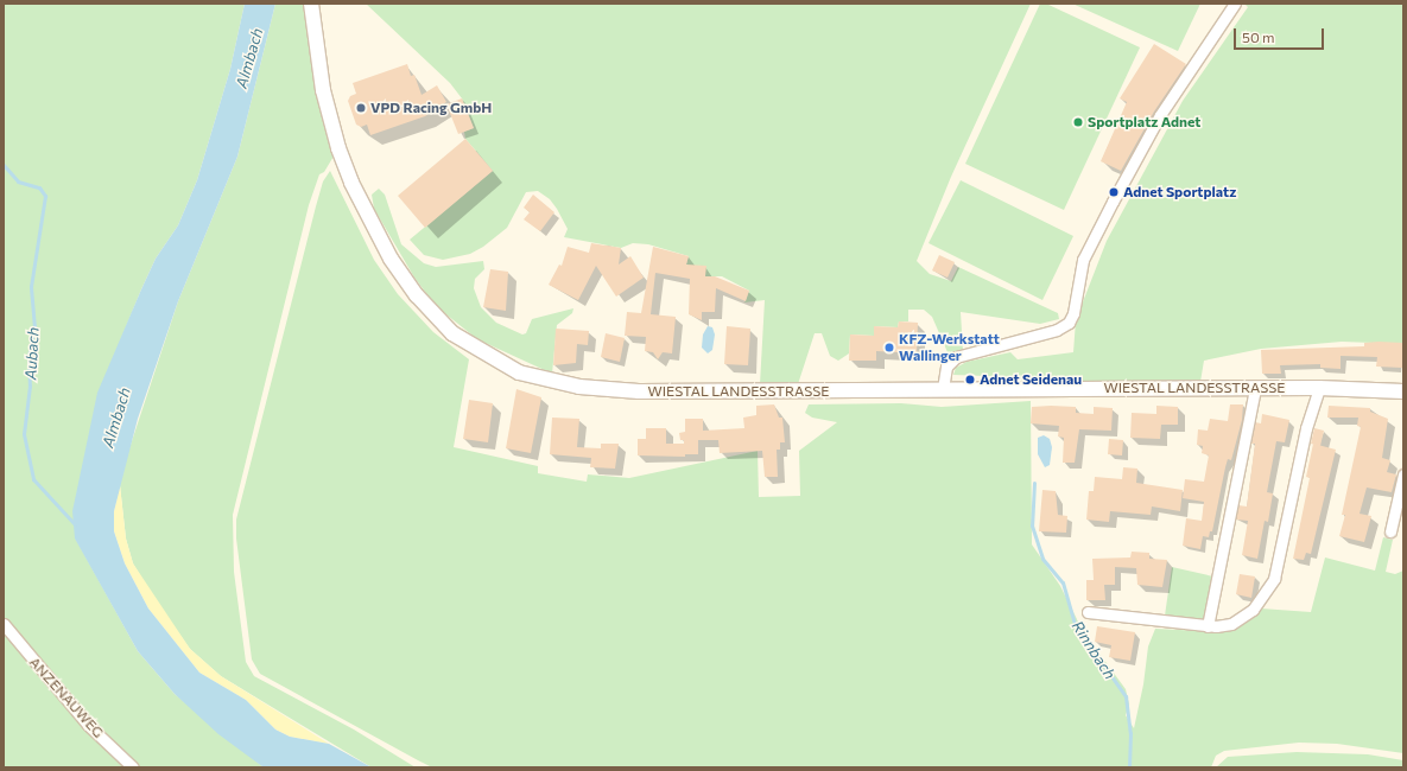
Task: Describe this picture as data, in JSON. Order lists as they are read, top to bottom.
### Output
{
  "streets": {
    "main road": ["WIESTAL LANDESSTRASSE"],
    "street": ["ANZENAUWEG"]
  },
  "water": ["Almbach", "Aubach", "Rinnbach"],
  "places": [
    "VPD Racing GmbH",
    "Sportplatz Adnet",
    "Adnet Sportplatz",
    "KFZ-Werkstatt Wallinger",
    "Adnet Seidenau"
  ],
  "scale_bar": "50 m"
}
